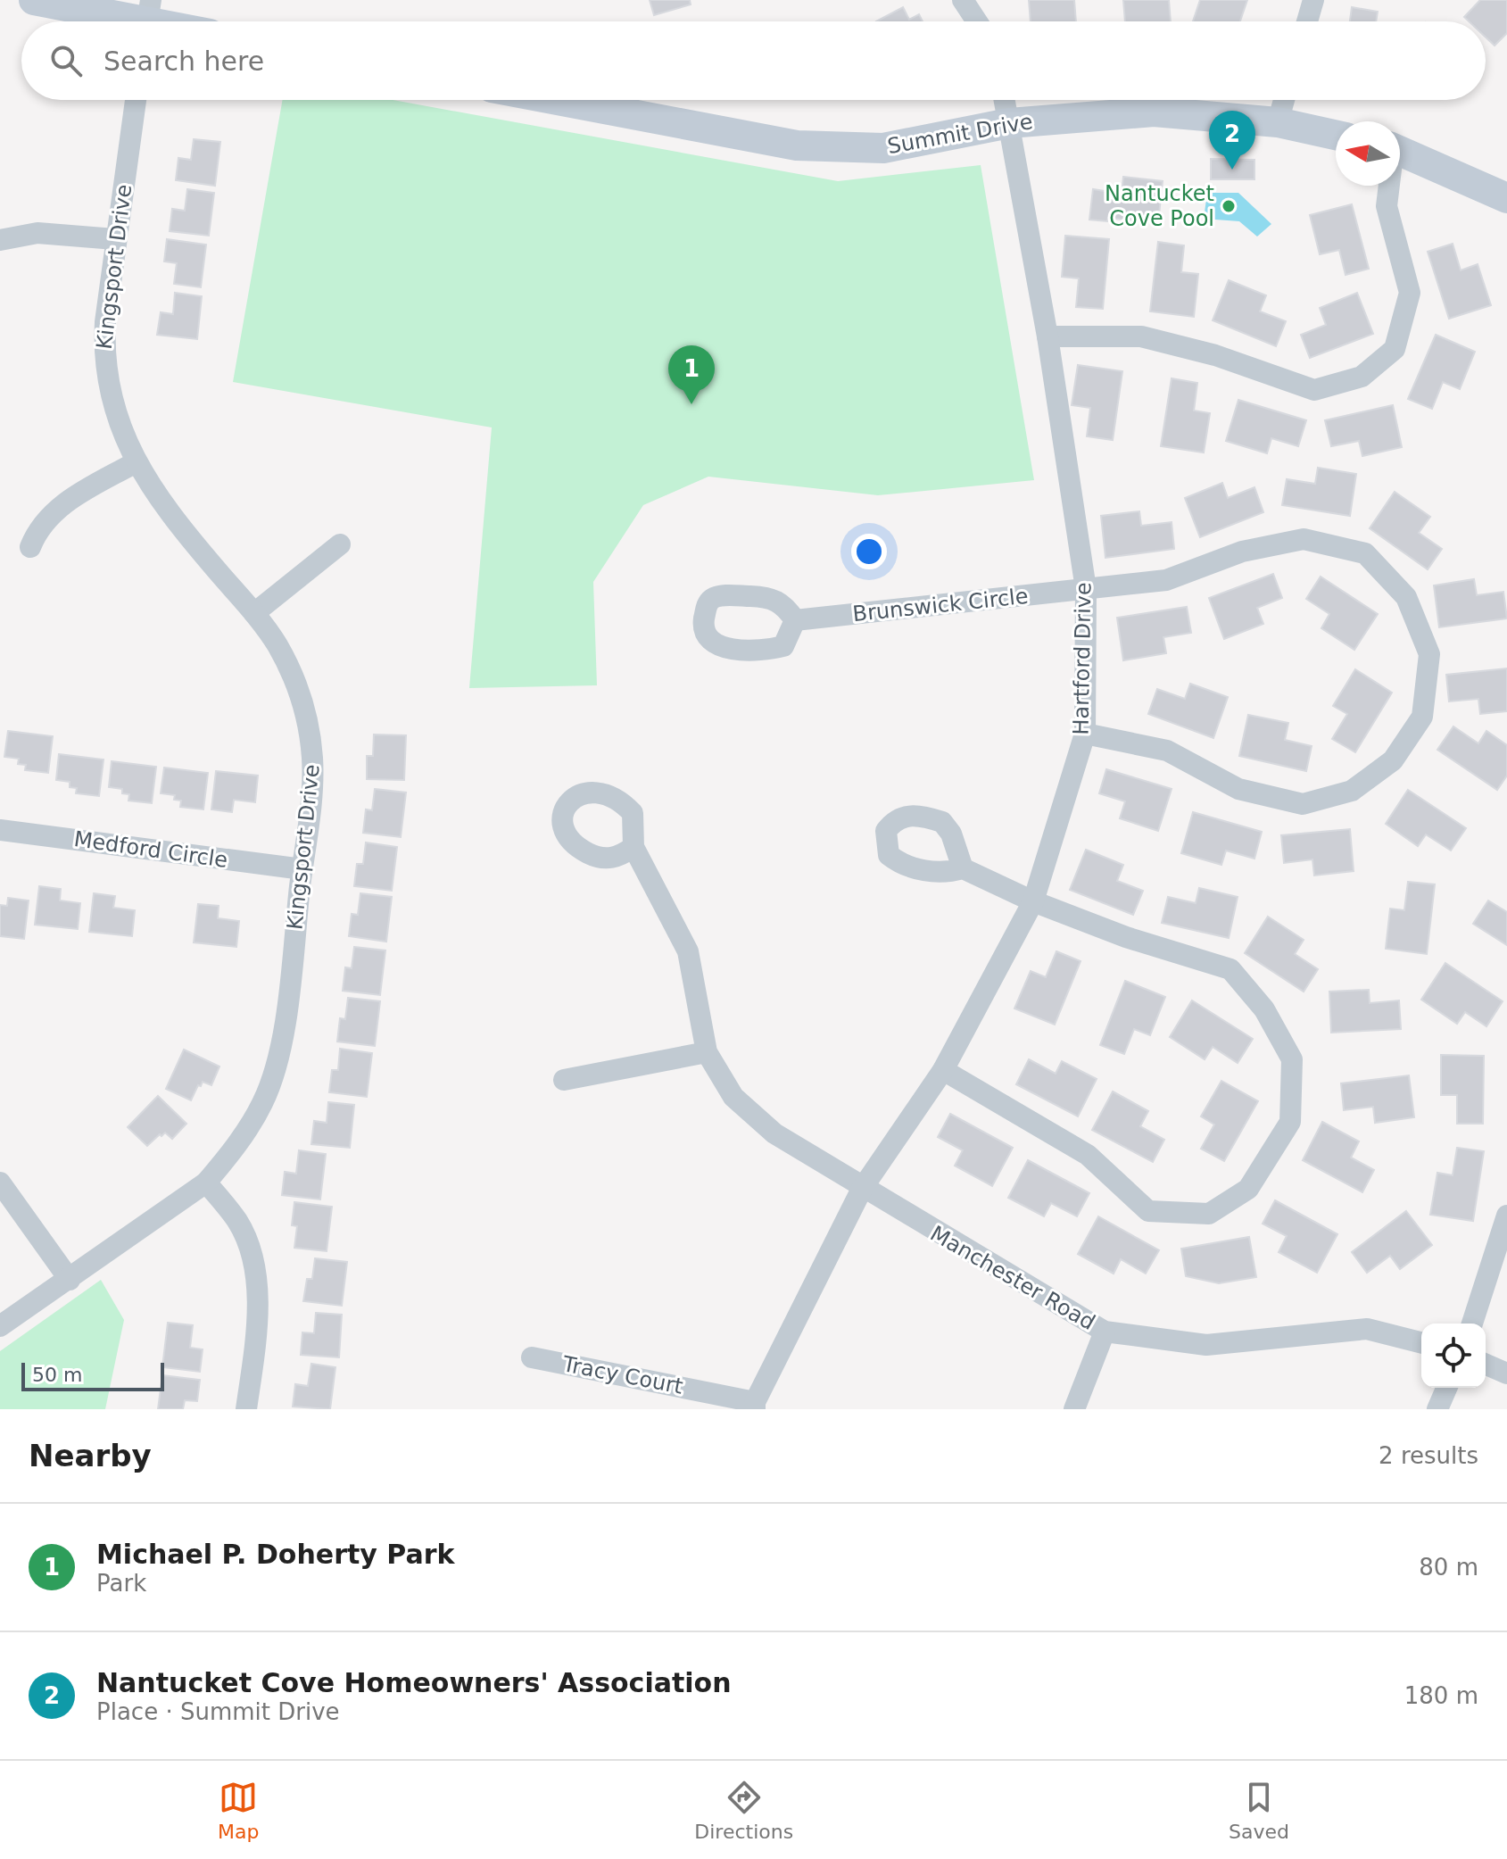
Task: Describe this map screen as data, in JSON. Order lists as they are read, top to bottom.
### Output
{
  "streets": {
    "street": [
      "Summit Drive",
      "Kingsport Drive",
      "Brunswick Circle",
      "Hartford Drive",
      "Medford Circle",
      "Manchester Road",
      "Tracy Court"
    ]
  },
  "crossings": [
    ["Summit Drive", "Hartford Drive"],
    ["Kingsport Drive", "Medford Circle"],
    ["Brunswick Circle", "Hartford Drive"],
    ["Hartford Drive", "Manchester Road"],
    ["Hartford Drive", "Tracy Court"]
  ],
  "places": ["Nantucket Cove Pool"],
  "scale_bar": "50 m",
  "north": "left",
  "page": {
    "search": "Search here",
    "pins": ["2", "1"],
    "scale": "50 m",
    "heading": ["Nearby", "2 results"],
    "list": [
      {
        "mark": "1",
        "name": "Michael P. Doherty Park",
        "note": "Park",
        "value": "80 m"
      },
      {
        "mark": "2",
        "name": "Nantucket Cove Homeowners' Association",
        "note": "Place · Summit Drive",
        "value": "180 m"
      }
    ],
    "nav": ["Map", "Directions", "Saved"]
  }
}
